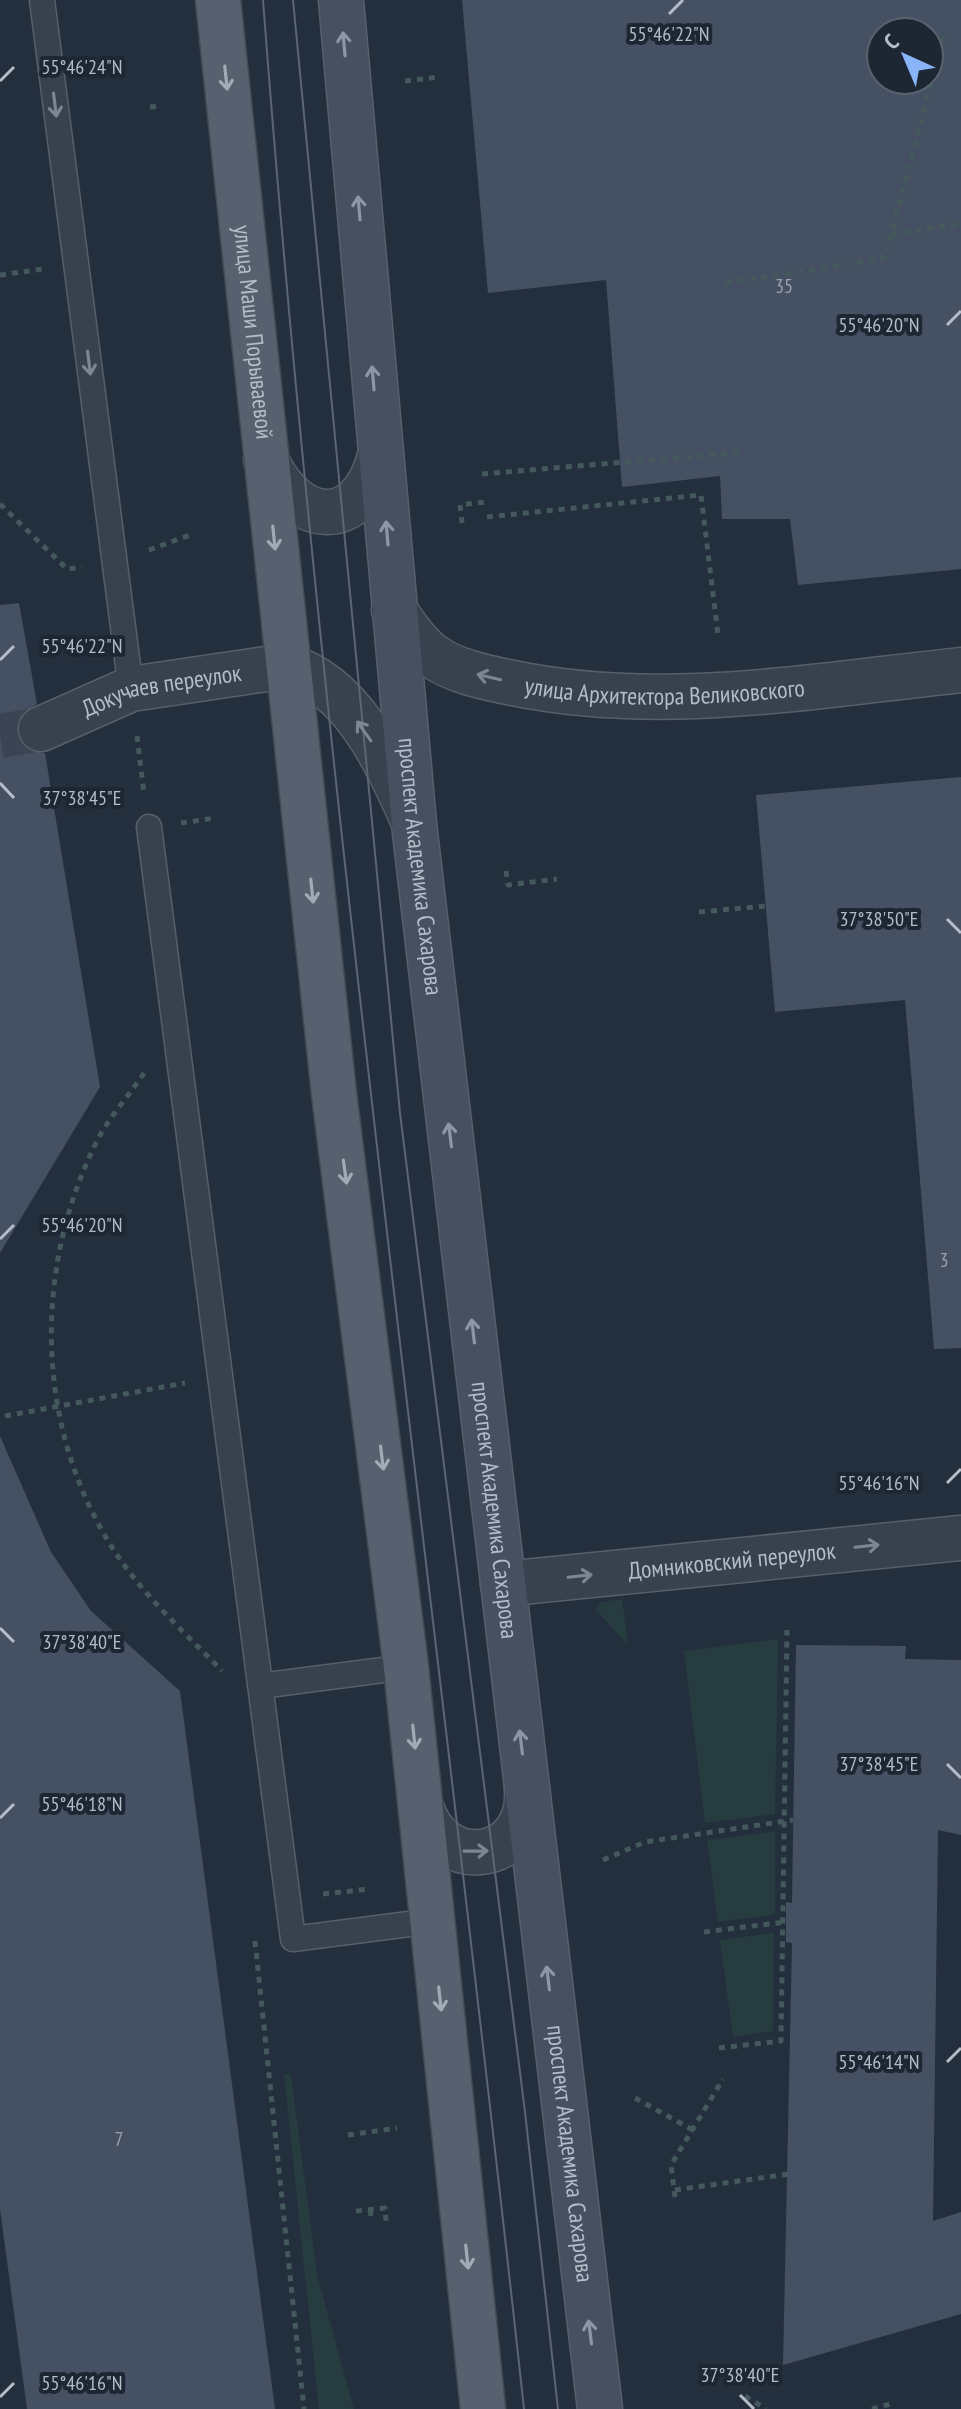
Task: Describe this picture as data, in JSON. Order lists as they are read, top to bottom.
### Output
{
  "streets": {
    "main road": ["улица Маши Порываевой", "проспект Академика Сахарова"],
    "street": ["улица Архитектора Великовского", "Докучаев переулок", "Домниковский переулок"]
  },
  "crossings": [
    ["улица Маши Порываевой", "Докучаев переулок"],
    ["улица Архитектора Великовского", "проспект Академика Сахарова"],
    ["проспект Академика Сахарова", "Домниковский переулок"]
  ],
  "one_way": ["улица Архитектора Великовского", "Домниковский переулок"],
  "house_numbers": ["35", "3", "7"],
  "north": "top left",
  "coordinates": [
    "55°46'22\"N",
    "55°46'24\"N",
    "55°46'20\"N",
    "37°38'45\"E",
    "37°38'50\"E",
    "55°46'16\"N",
    "37°38'40\"E",
    "55°46'18\"N",
    "55°46'14\"N"
  ]
}
